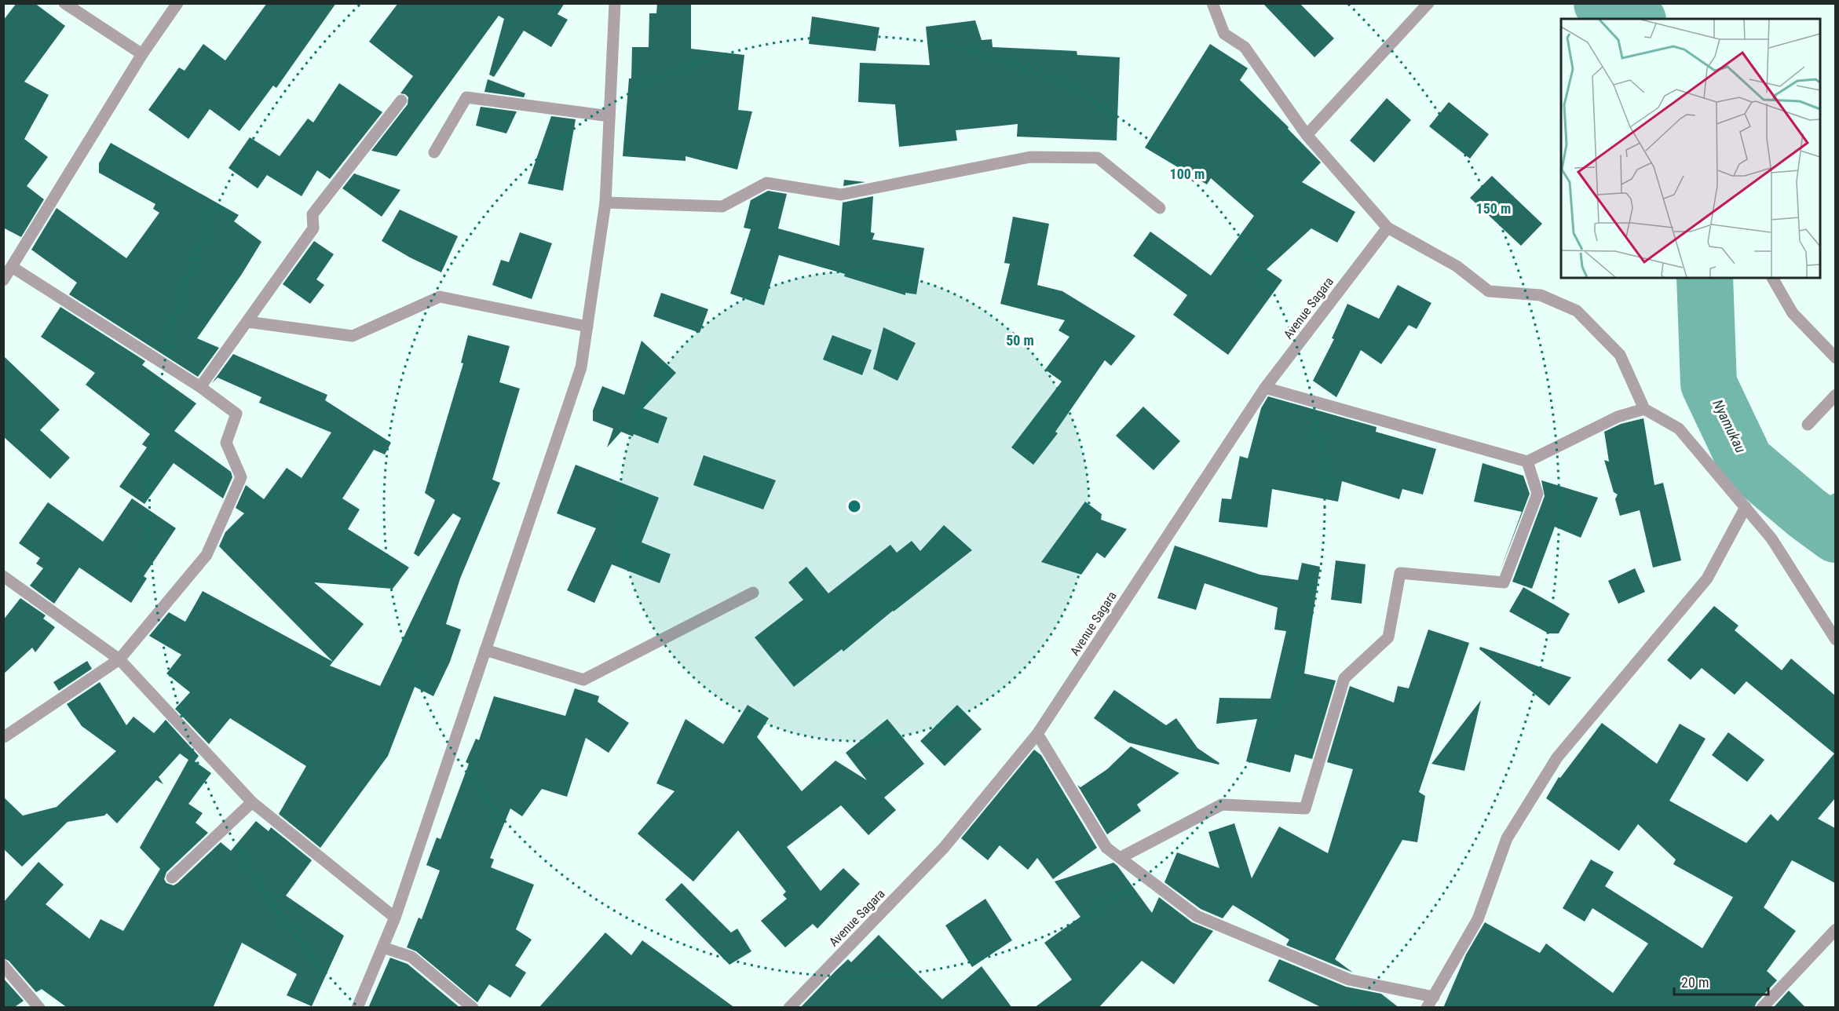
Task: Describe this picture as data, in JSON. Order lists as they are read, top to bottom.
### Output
{
  "streets": {
    "street": ["Avenue Sagara"]
  },
  "water": ["Nyamukau"],
  "scale_bar": "20 m",
  "rings": ["100 m", "150 m", "50 m"]
}
